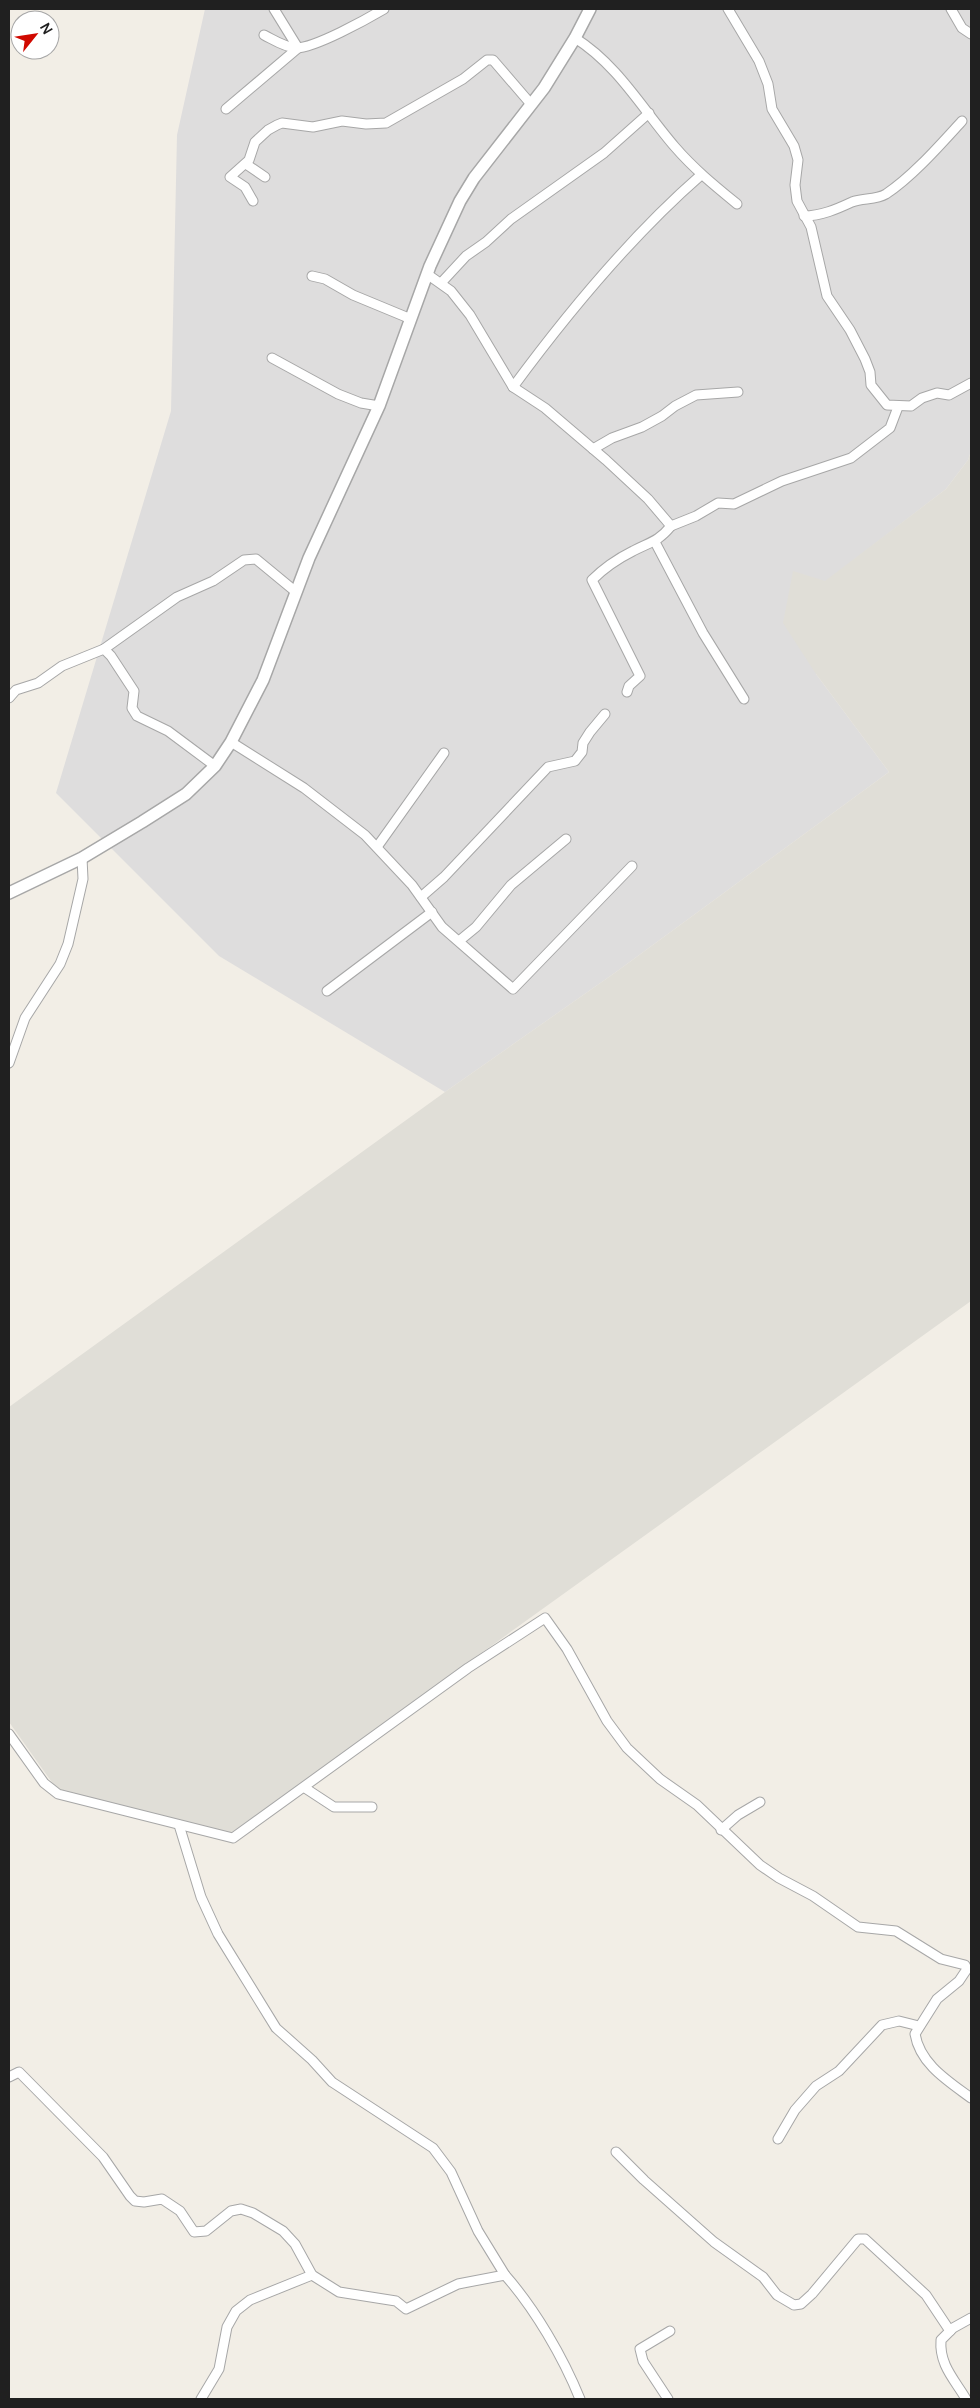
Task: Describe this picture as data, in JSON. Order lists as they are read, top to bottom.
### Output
{
  "north": "top right"
}
